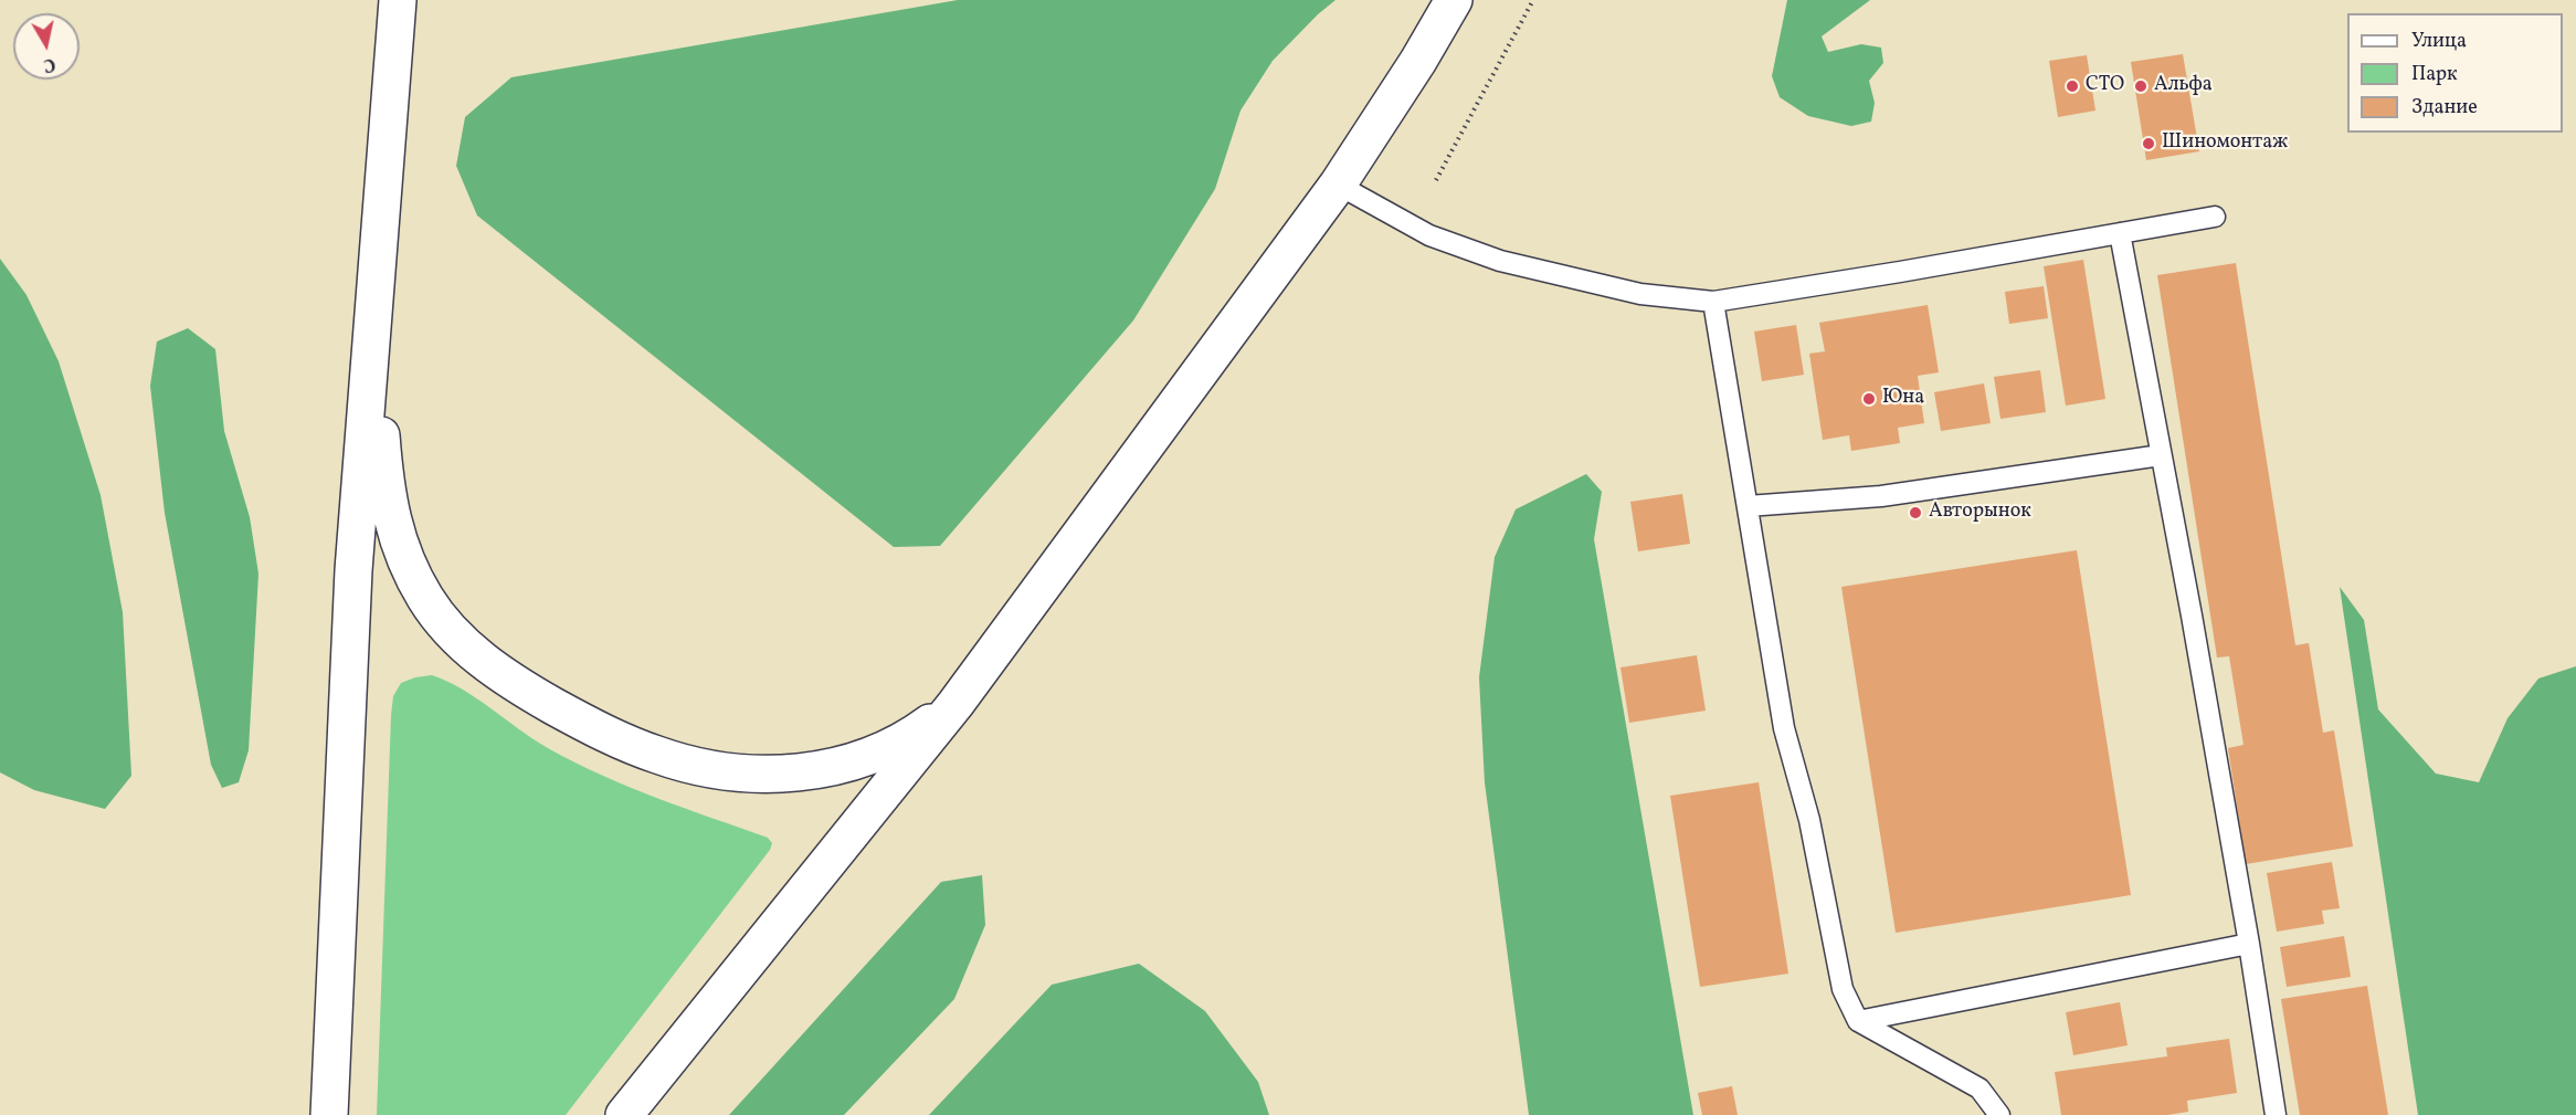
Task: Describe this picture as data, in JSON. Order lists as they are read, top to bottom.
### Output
{
  "places": [
    "СТО",
    "Альфа",
    "Шиномонтаж",
    "Юна",
    "Авторынок"
  ],
  "legend": ["Улица", "Парк", "Здание"],
  "north": "bottom"
}
